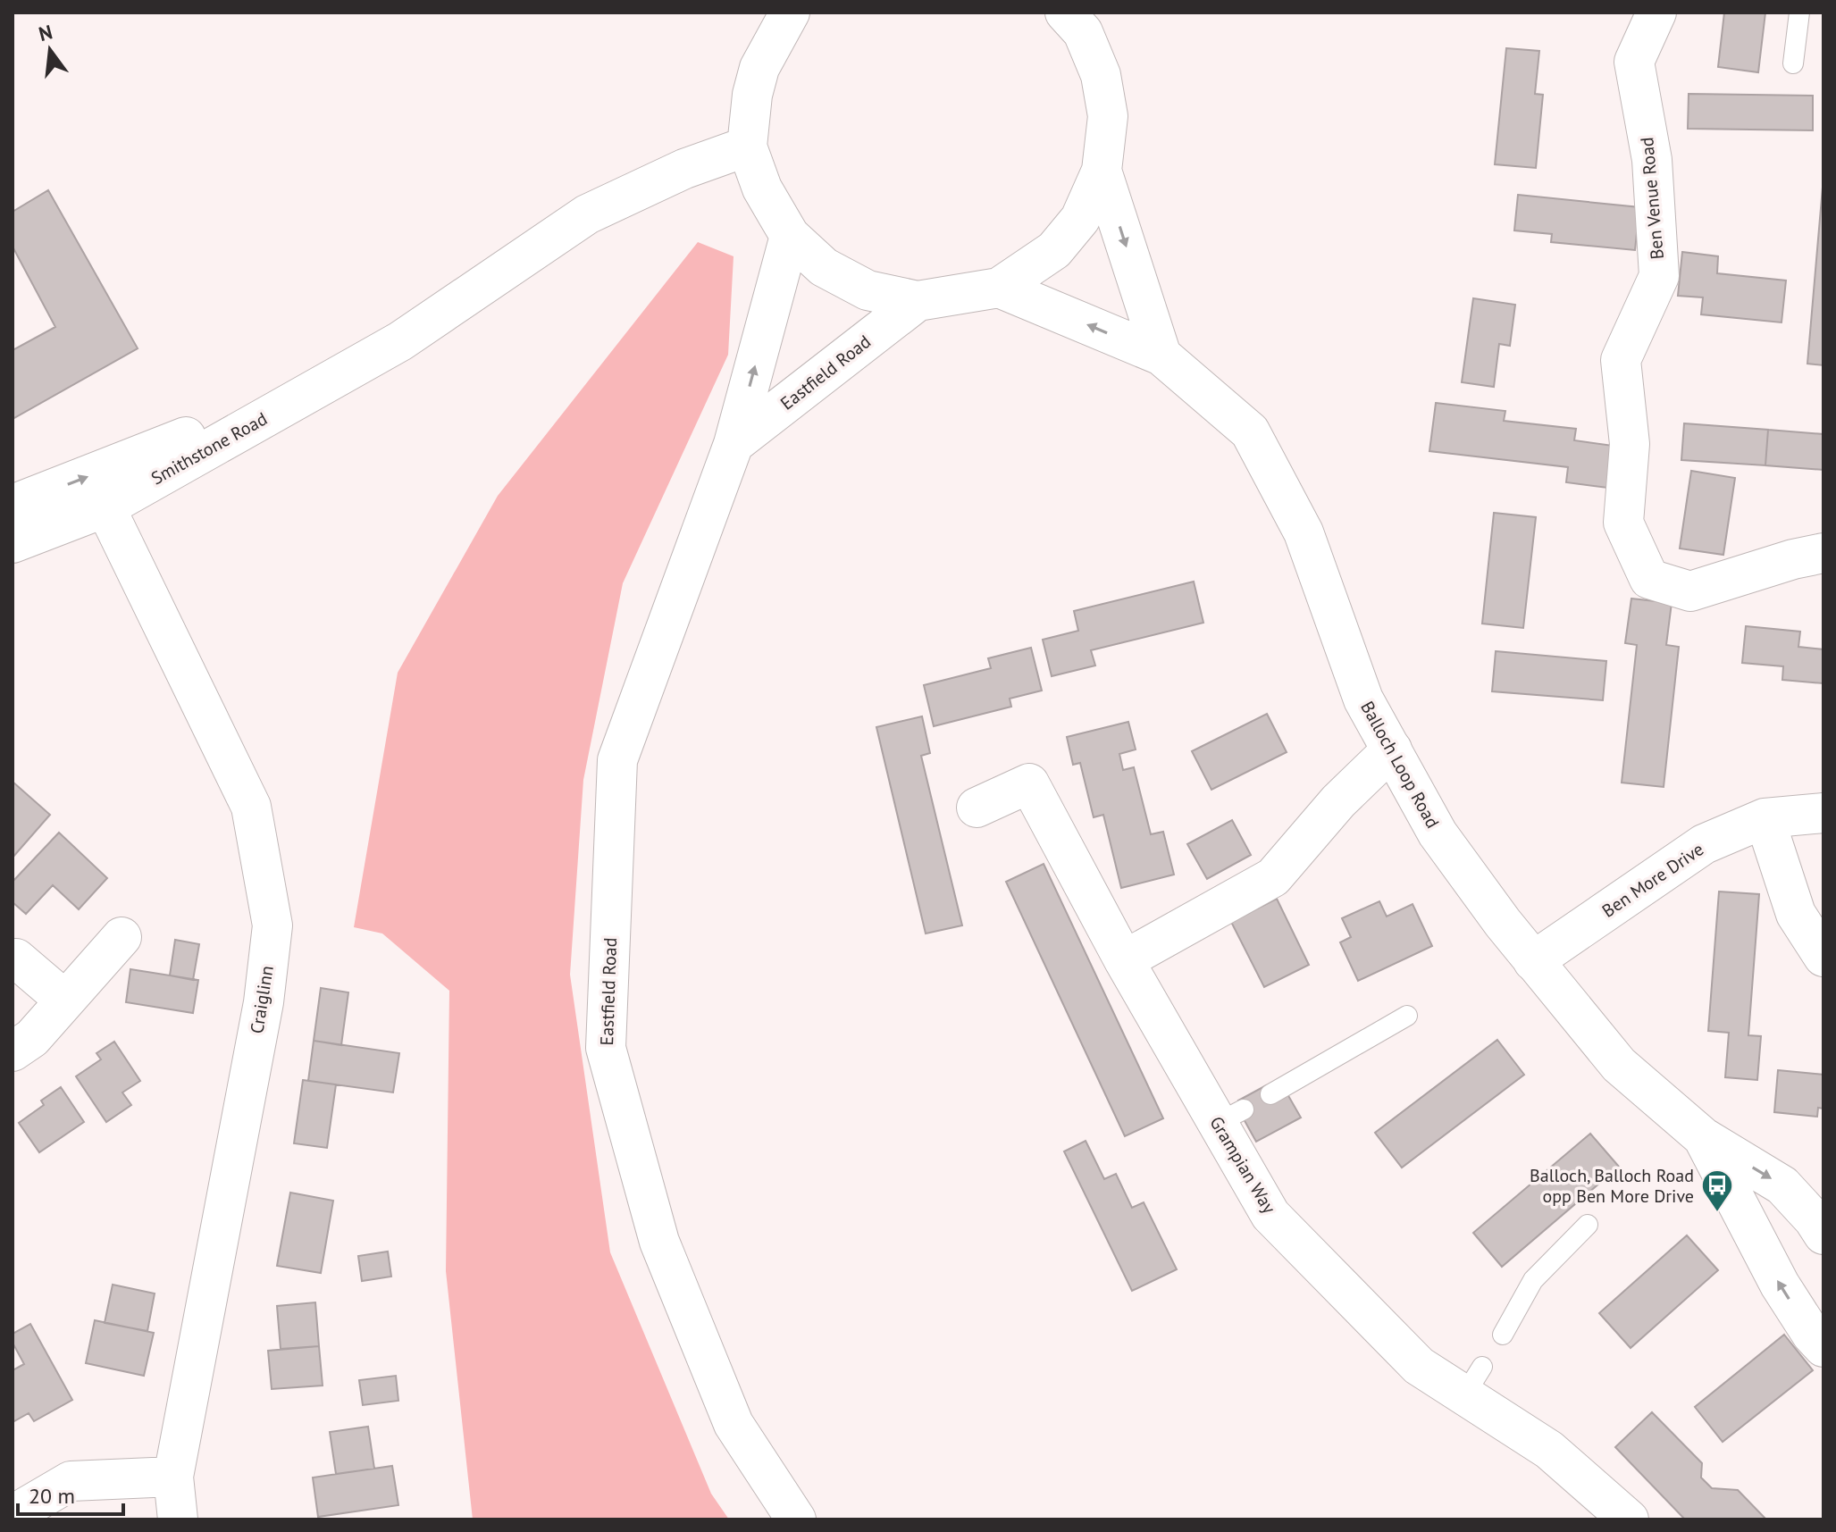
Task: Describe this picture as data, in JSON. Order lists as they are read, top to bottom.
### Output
{
  "streets": {
    "street": [
      "Ben Venue Road",
      "Eastfield Road",
      "Smithstone Road",
      "Balloch Loop Road",
      "Ben More Drive",
      "Craiglinn",
      "Grampian Way"
    ]
  },
  "crossings": [
    ["Smithstone Road", "Craiglinn"],
    ["Balloch Loop Road", "Ben More Drive"]
  ],
  "places": {
    "bus stop": ["Balloch, Balloch Road opp Ben More Drive"]
  },
  "scale_bar": "20 m",
  "north": "top"
}
